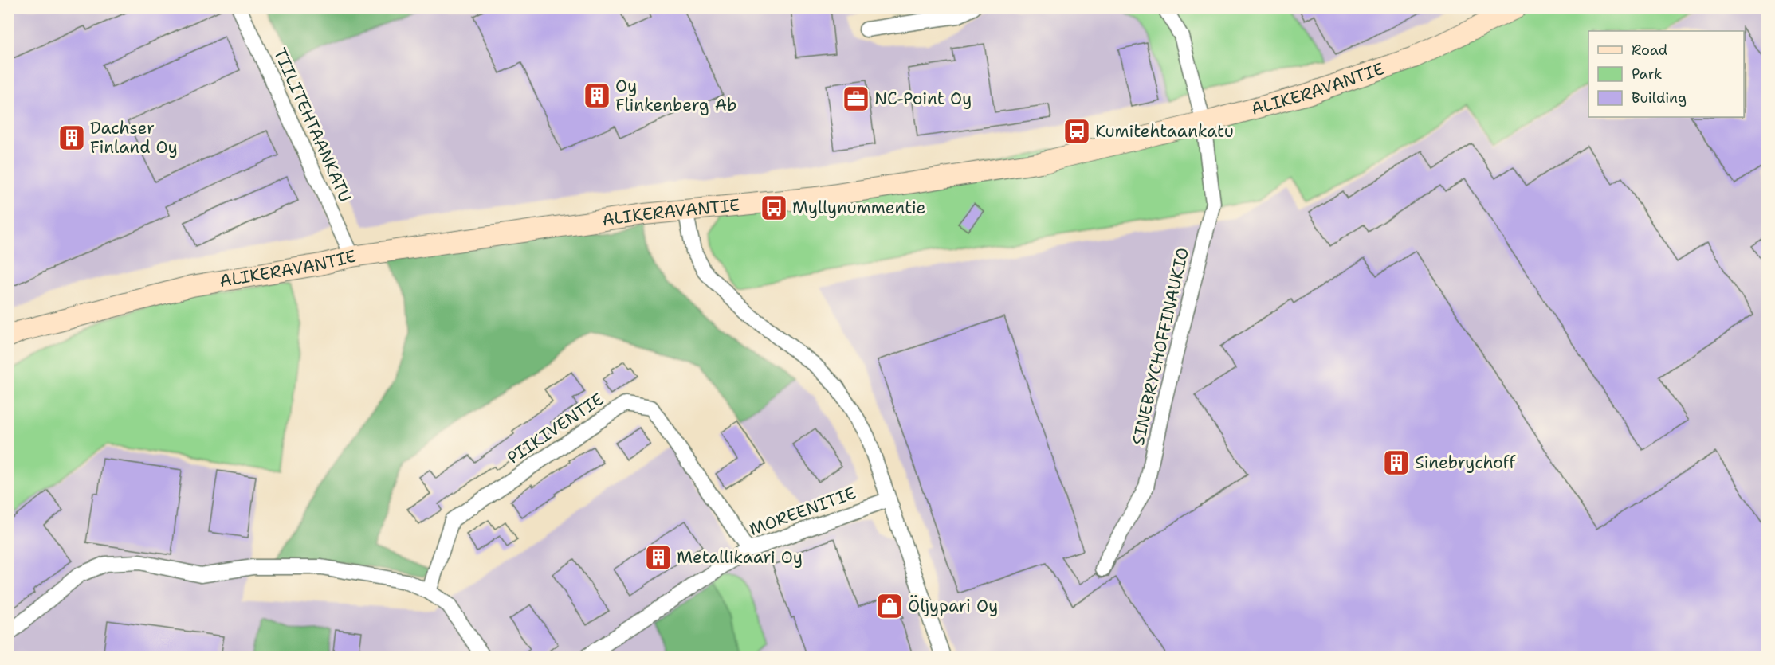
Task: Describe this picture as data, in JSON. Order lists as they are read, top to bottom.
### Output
{
  "streets": {
    "street": [
      "ALIKERAVANTIE",
      "TIILITEHTAANKATU",
      "SINEBRYCHOFFINAUKIO",
      "PIIKIVENTIE",
      "MOREENITIE"
    ]
  },
  "crossings": [
    ["ALIKERAVANTIE", "TIILITEHTAANKATU"],
    ["ALIKERAVANTIE", "SINEBRYCHOFFINAUKIO"],
    ["PIIKIVENTIE", "MOREENITIE"]
  ],
  "places": {
    "building": [
      "Oy Flinkenberg Ab",
      "Dachser Finland Oy",
      "Sinebrychoff",
      "Metallikaari Oy"
    ],
    "office": ["NC-Point Oy"],
    "bus stop": ["Kumitehtaankatu", "Myllynummentie"],
    "shop": ["Öljypari Oy"]
  },
  "legend": ["Road", "Park", "Building"]
}
